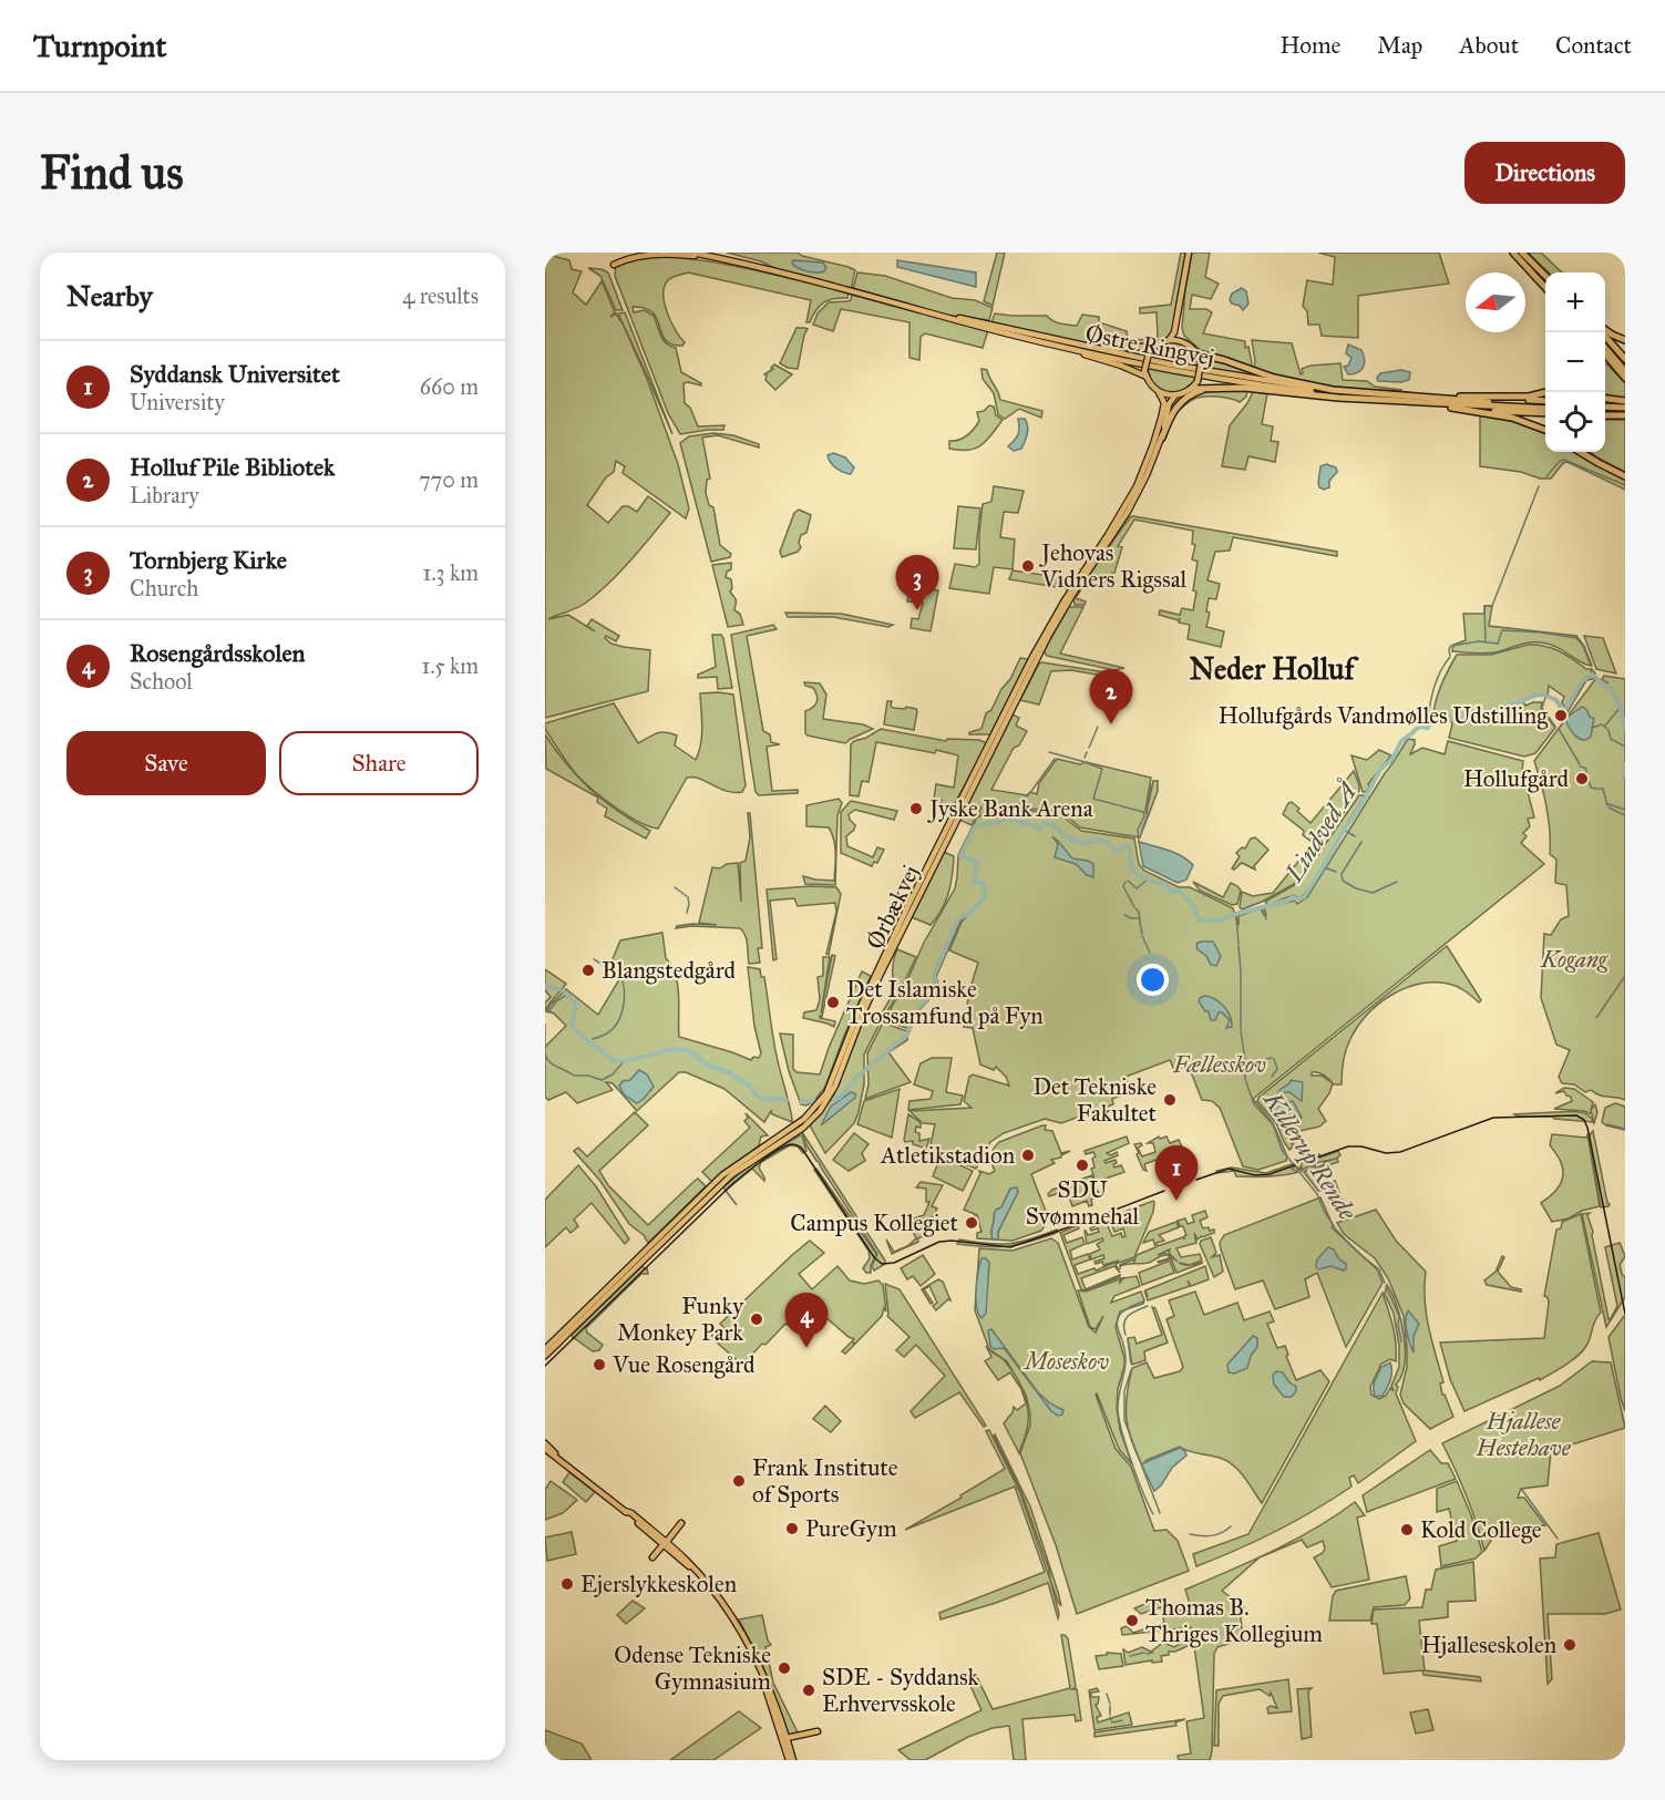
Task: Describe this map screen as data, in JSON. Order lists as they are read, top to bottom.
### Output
{
  "streets": {
    "main road": ["Østre Ringvej", "Ørbækvej"]
  },
  "districts": ["Neder Holluf"],
  "water": ["Lindved Å", "Killerup Rende"],
  "parks": [
    "Kogang",
    "Fællesskov",
    "Moseskov",
    "Hjallese Hestehave"
  ],
  "places": [
    "Jehovas Vidners Rigssal",
    "Hollufgårds Vandmølles Udstilling",
    "Hollufgård",
    "Jyske Bank Arena",
    "Blangstedgård",
    "Det Islamiske Trossamfund på Fyn",
    "Det Tekniske Fakultet",
    "Atletikstadion",
    "SDU Svømmehal",
    "Campus Kollegiet",
    "Funky Monkey Park",
    "Vue Rosengård",
    "Frank Institute of Sports",
    "PureGym",
    "Kold College",
    "Ejerslykkeskolen",
    "Thomas B. Thriges Kollegium",
    "Hjalleseskolen",
    "Odense Tekniske Gymnasium",
    "SDE - Syddansk Erhvervsskole"
  ],
  "north": "left",
  "page": {
    "header": "Turnpoint",
    "nav": [
      "Home",
      "Map",
      "About",
      "Contact"
    ],
    "buttons": [
      "Directions",
      ["Save", "Share"]
    ],
    "title": "Find us",
    "heading": ["Nearby", "4 results"],
    "map_buttons": ["+", "−"],
    "list": [
      {
        "mark": "1",
        "name": "Syddansk Universitet",
        "note": "University",
        "value": "660 m"
      },
      {
        "mark": "2",
        "name": "Holluf Pile Bibliotek",
        "note": "Library",
        "value": "770 m"
      },
      {
        "mark": "3",
        "name": "Tornbjerg Kirke",
        "note": "Church",
        "value": "1.3 km"
      },
      {
        "mark": "4",
        "name": "Rosengårdsskolen",
        "note": "School",
        "value": "1.5 km"
      }
    ],
    "pins": [
      "3",
      "2",
      "1",
      "4"
    ]
  }
}
